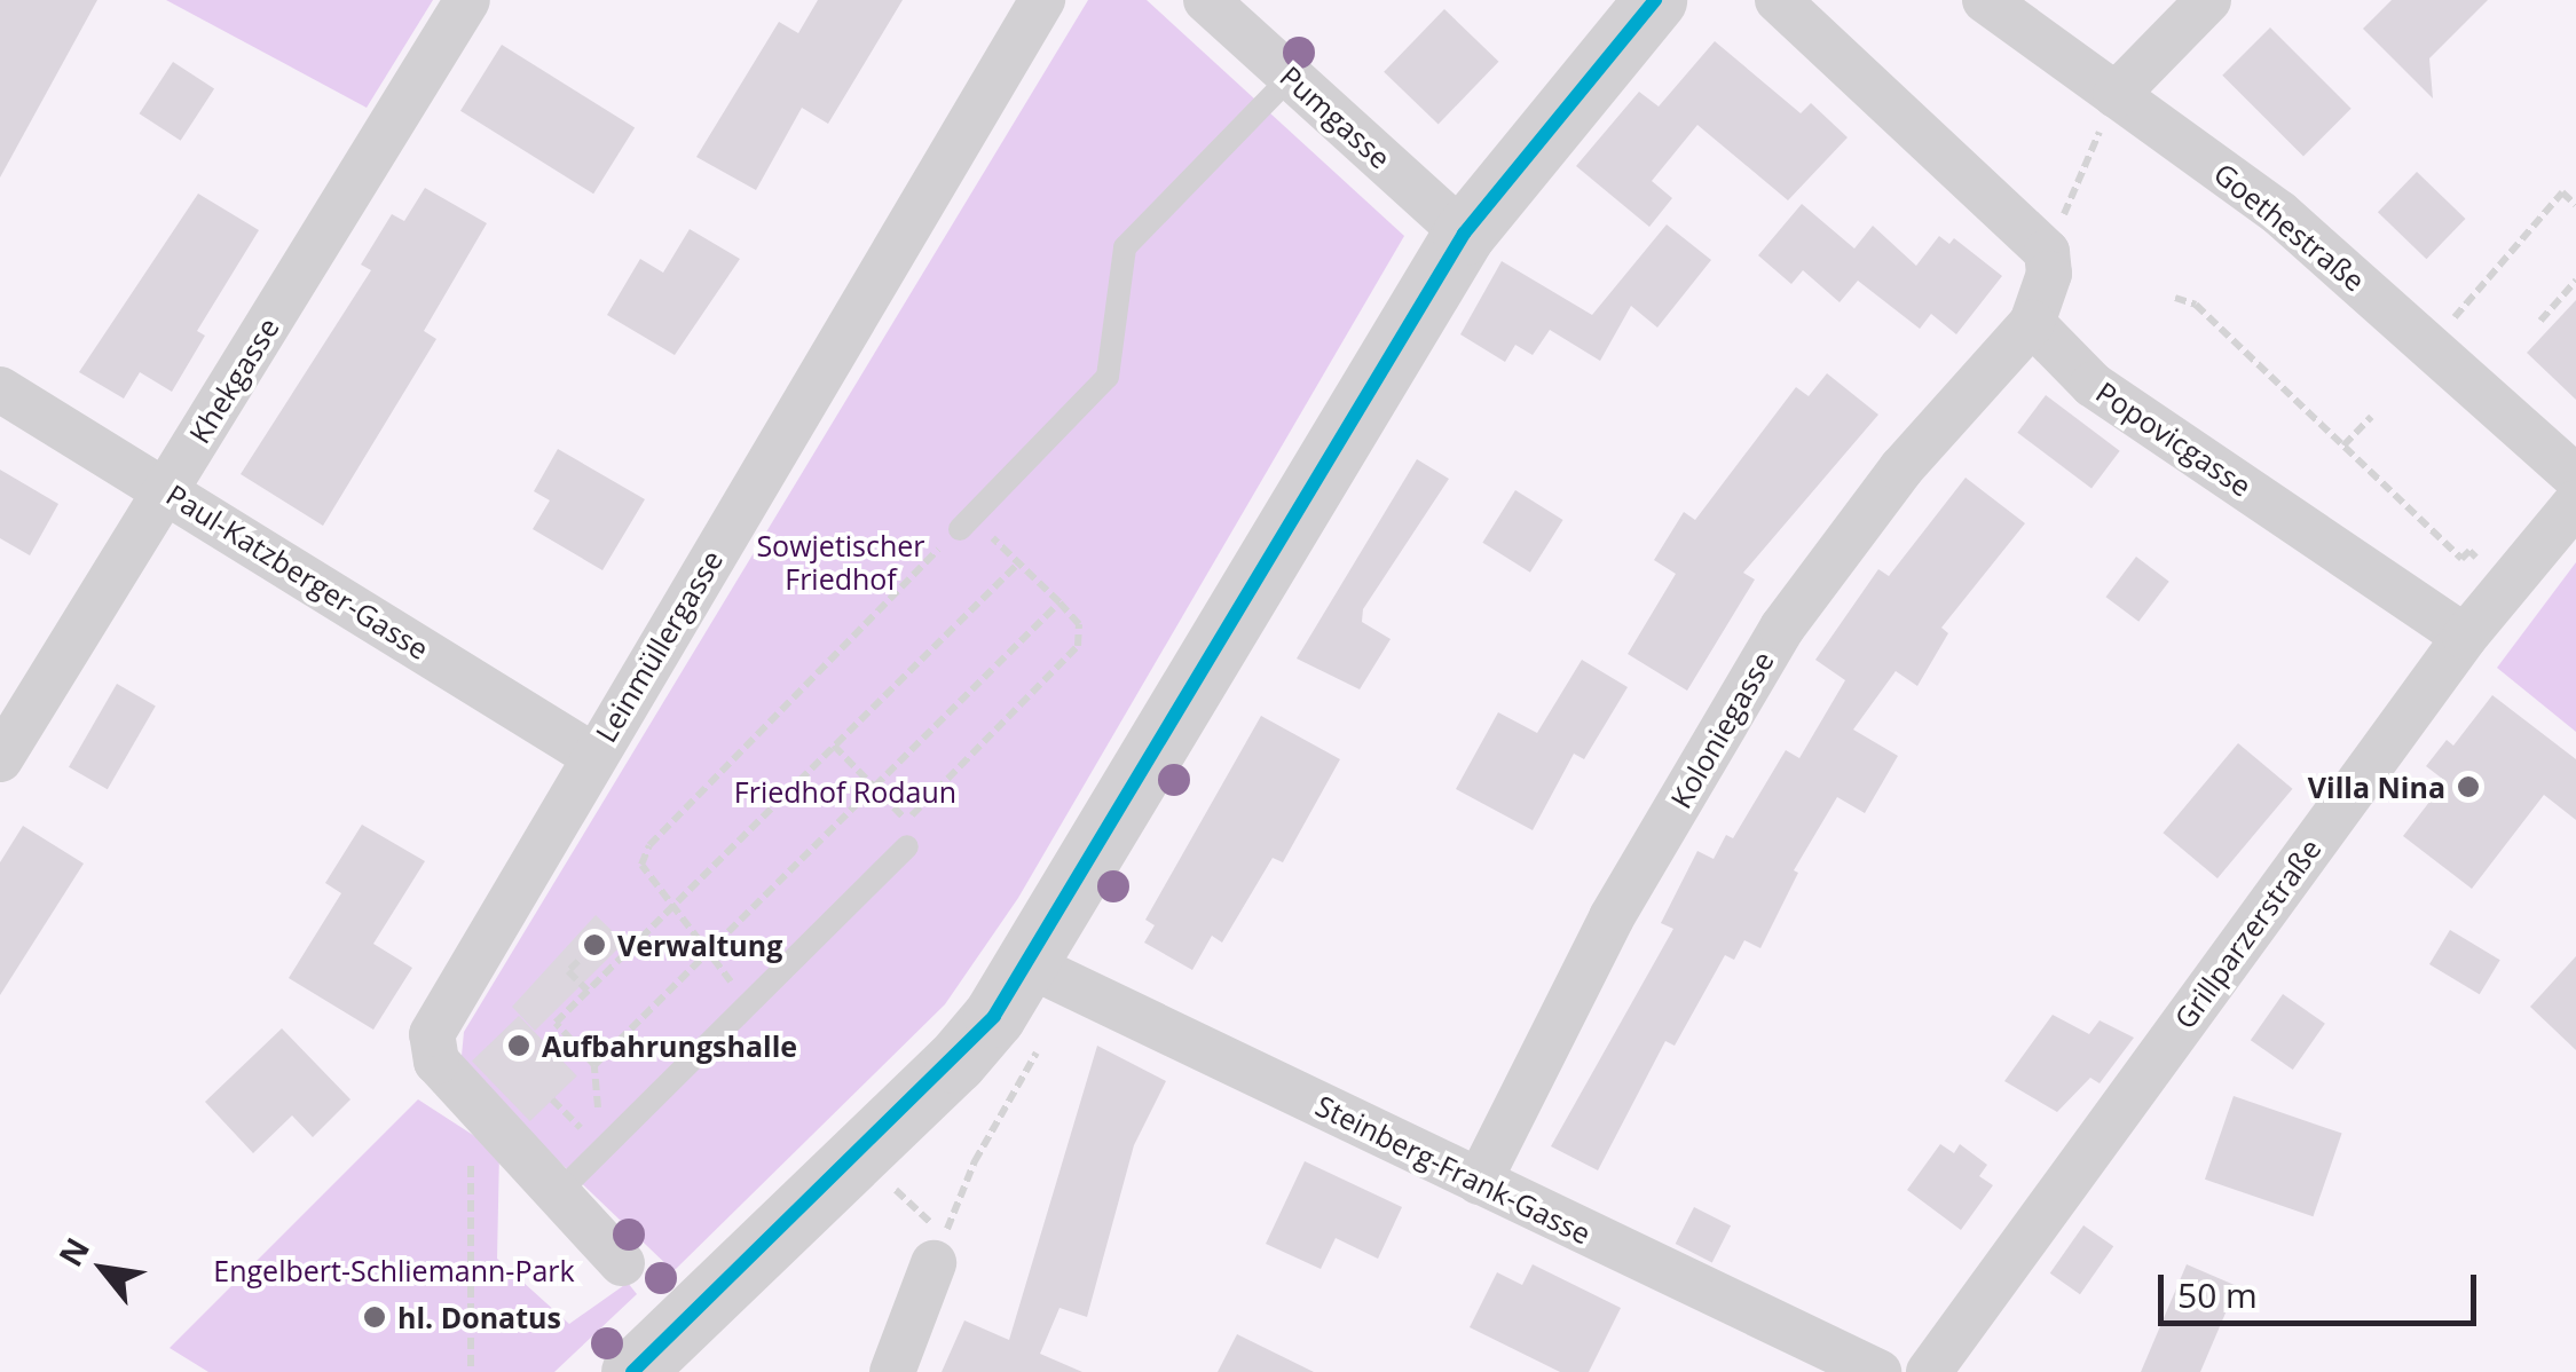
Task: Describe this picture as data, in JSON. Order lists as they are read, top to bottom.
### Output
{
  "streets": {
    "street": [
      "Pumgasse",
      "Goethestraße",
      "Khekgasse",
      "Popovicgasse",
      "Paul-Katzberger-Gasse",
      "Leinmüllergasse",
      "Koloniegasse",
      "Grillparzerstraße",
      "Steinberg-Frank-Gasse"
    ]
  },
  "crossings": [
    ["Khekgasse", "Paul-Katzberger-Gasse"],
    ["Popovicgasse", "Koloniegasse"],
    ["Popovicgasse", "Grillparzerstraße"],
    ["Paul-Katzberger-Gasse", "Leinmüllergasse"],
    ["Koloniegasse", "Steinberg-Frank-Gasse"]
  ],
  "parks": ["Sowjetischer Friedhof", "Friedhof Rodaun", "Engelbert-Schliemann-Park"],
  "places": [
    "Villa Nina",
    "Verwaltung",
    "Aufbahrungshalle",
    "hl. Donatus"
  ],
  "scale_bar": "50 m",
  "north": "top left"
}
